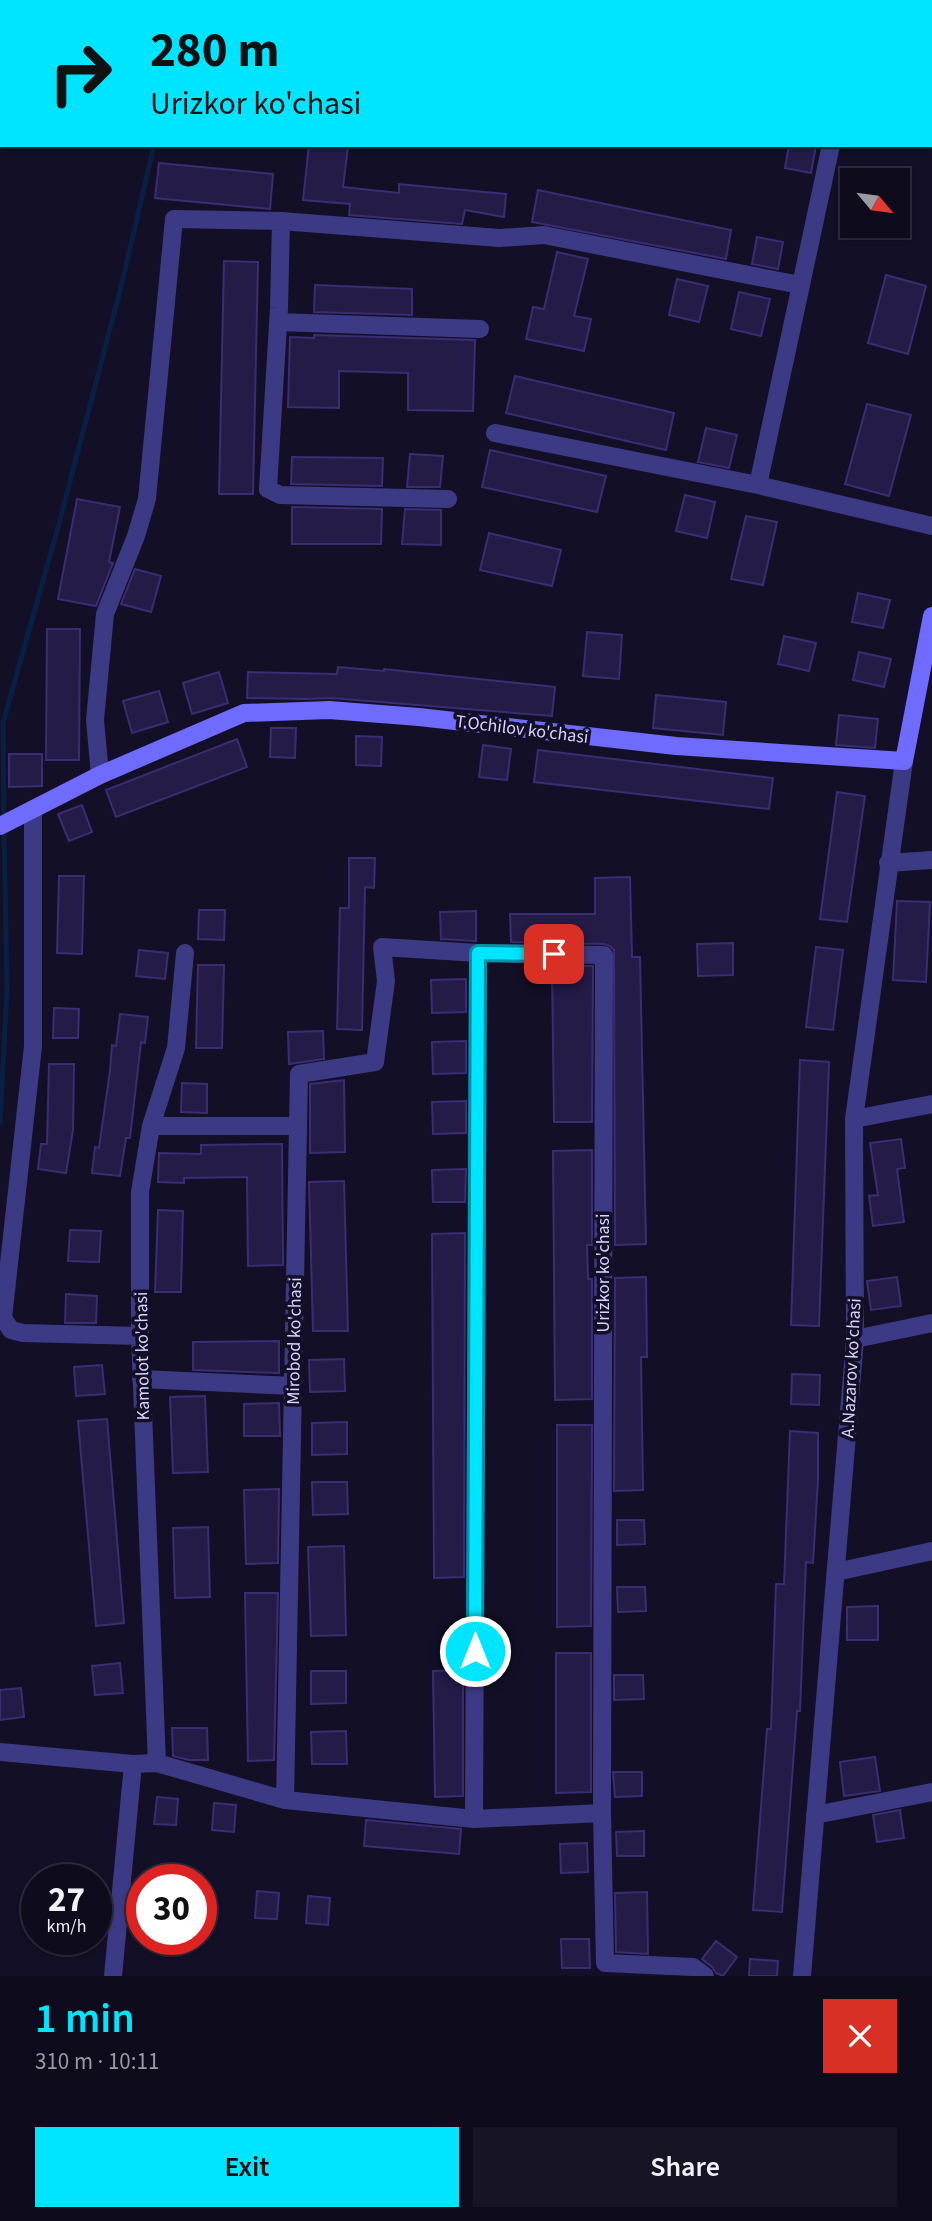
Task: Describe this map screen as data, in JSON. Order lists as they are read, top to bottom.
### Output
{
  "streets": {
    "main road": ["T.Ochilov ko'chasi"],
    "street": [
      "Urizkor ko'chasi",
      "Mirobod ko'chasi",
      "Kamolot ko'chasi",
      "A.Nazarov ko'chasi"
    ]
  },
  "crossings": [
    ["T.Ochilov ko'chasi", "A.Nazarov ko'chasi"],
    ["Urizkor ko'chasi", "Mirobod ko'chasi"]
  ],
  "north": "bottom right",
  "page": {
    "turn": ["280 m", "Urizkor ko'chasi"],
    "speed": "27 km/h",
    "limit": "30",
    "heading": ["1 min", "310 m · 10:11"],
    "buttons": ["Exit", "Share"]
  }
}
